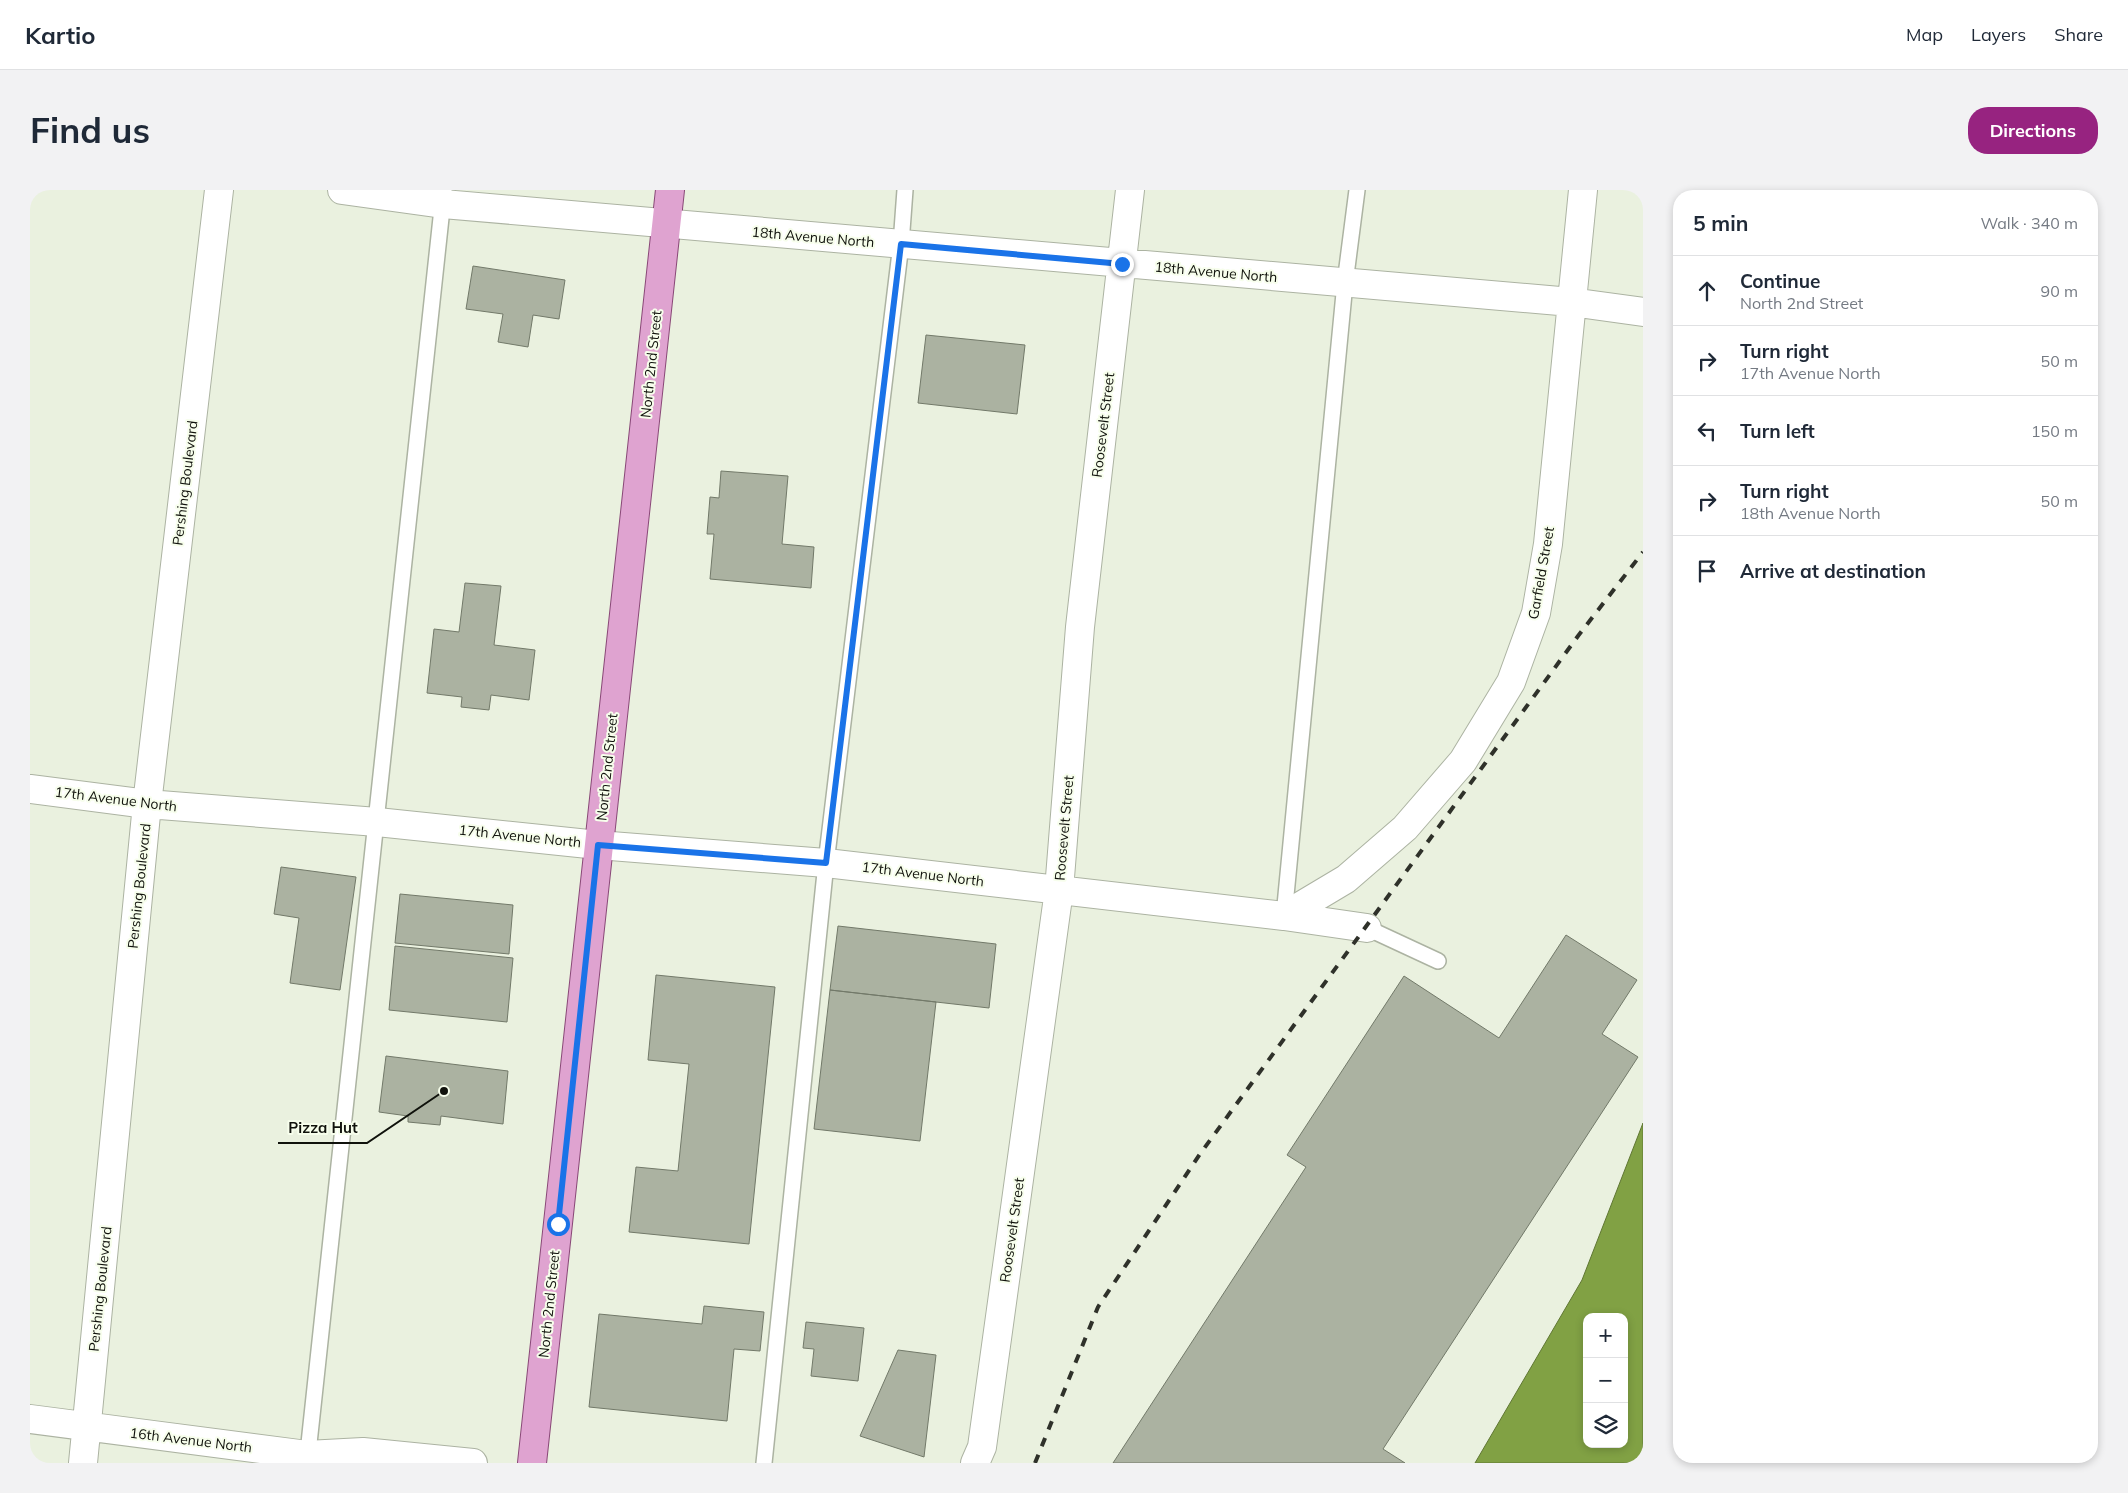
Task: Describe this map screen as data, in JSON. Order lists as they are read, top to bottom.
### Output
{
  "streets": {
    "main road": ["North 2nd Street"],
    "street": [
      "18th Avenue North",
      "Roosevelt Street",
      "Pershing Boulevard",
      "Garfield Street",
      "17th Avenue North",
      "16th Avenue North"
    ]
  },
  "crossings": [
    ["18th Avenue North", "North 2nd Street"],
    ["18th Avenue North", "Roosevelt Street"],
    ["18th Avenue North", "Garfield Street"],
    ["North 2nd Street", "17th Avenue North"],
    ["Roosevelt Street", "17th Avenue North"],
    ["Pershing Boulevard", "17th Avenue North"],
    ["Pershing Boulevard", "16th Avenue North"],
    ["Garfield Street", "17th Avenue North"]
  ],
  "places": ["Pizza Hut"],
  "page": {
    "header": "Kartio",
    "nav": ["Map", "Layers", "Share"],
    "buttons": "Directions",
    "title": "Find us",
    "heading": ["5 min", "Walk · 340 m"],
    "list": [
      ["Continue", "North 2nd Street", "90 m"],
      ["Turn right", "17th Avenue North", "50 m"],
      ["Turn left", "150 m"],
      ["Turn right", "18th Avenue North", "50 m"],
      "Arrive at destination"
    ],
    "map_buttons": ["+", "−"]
  }
}
